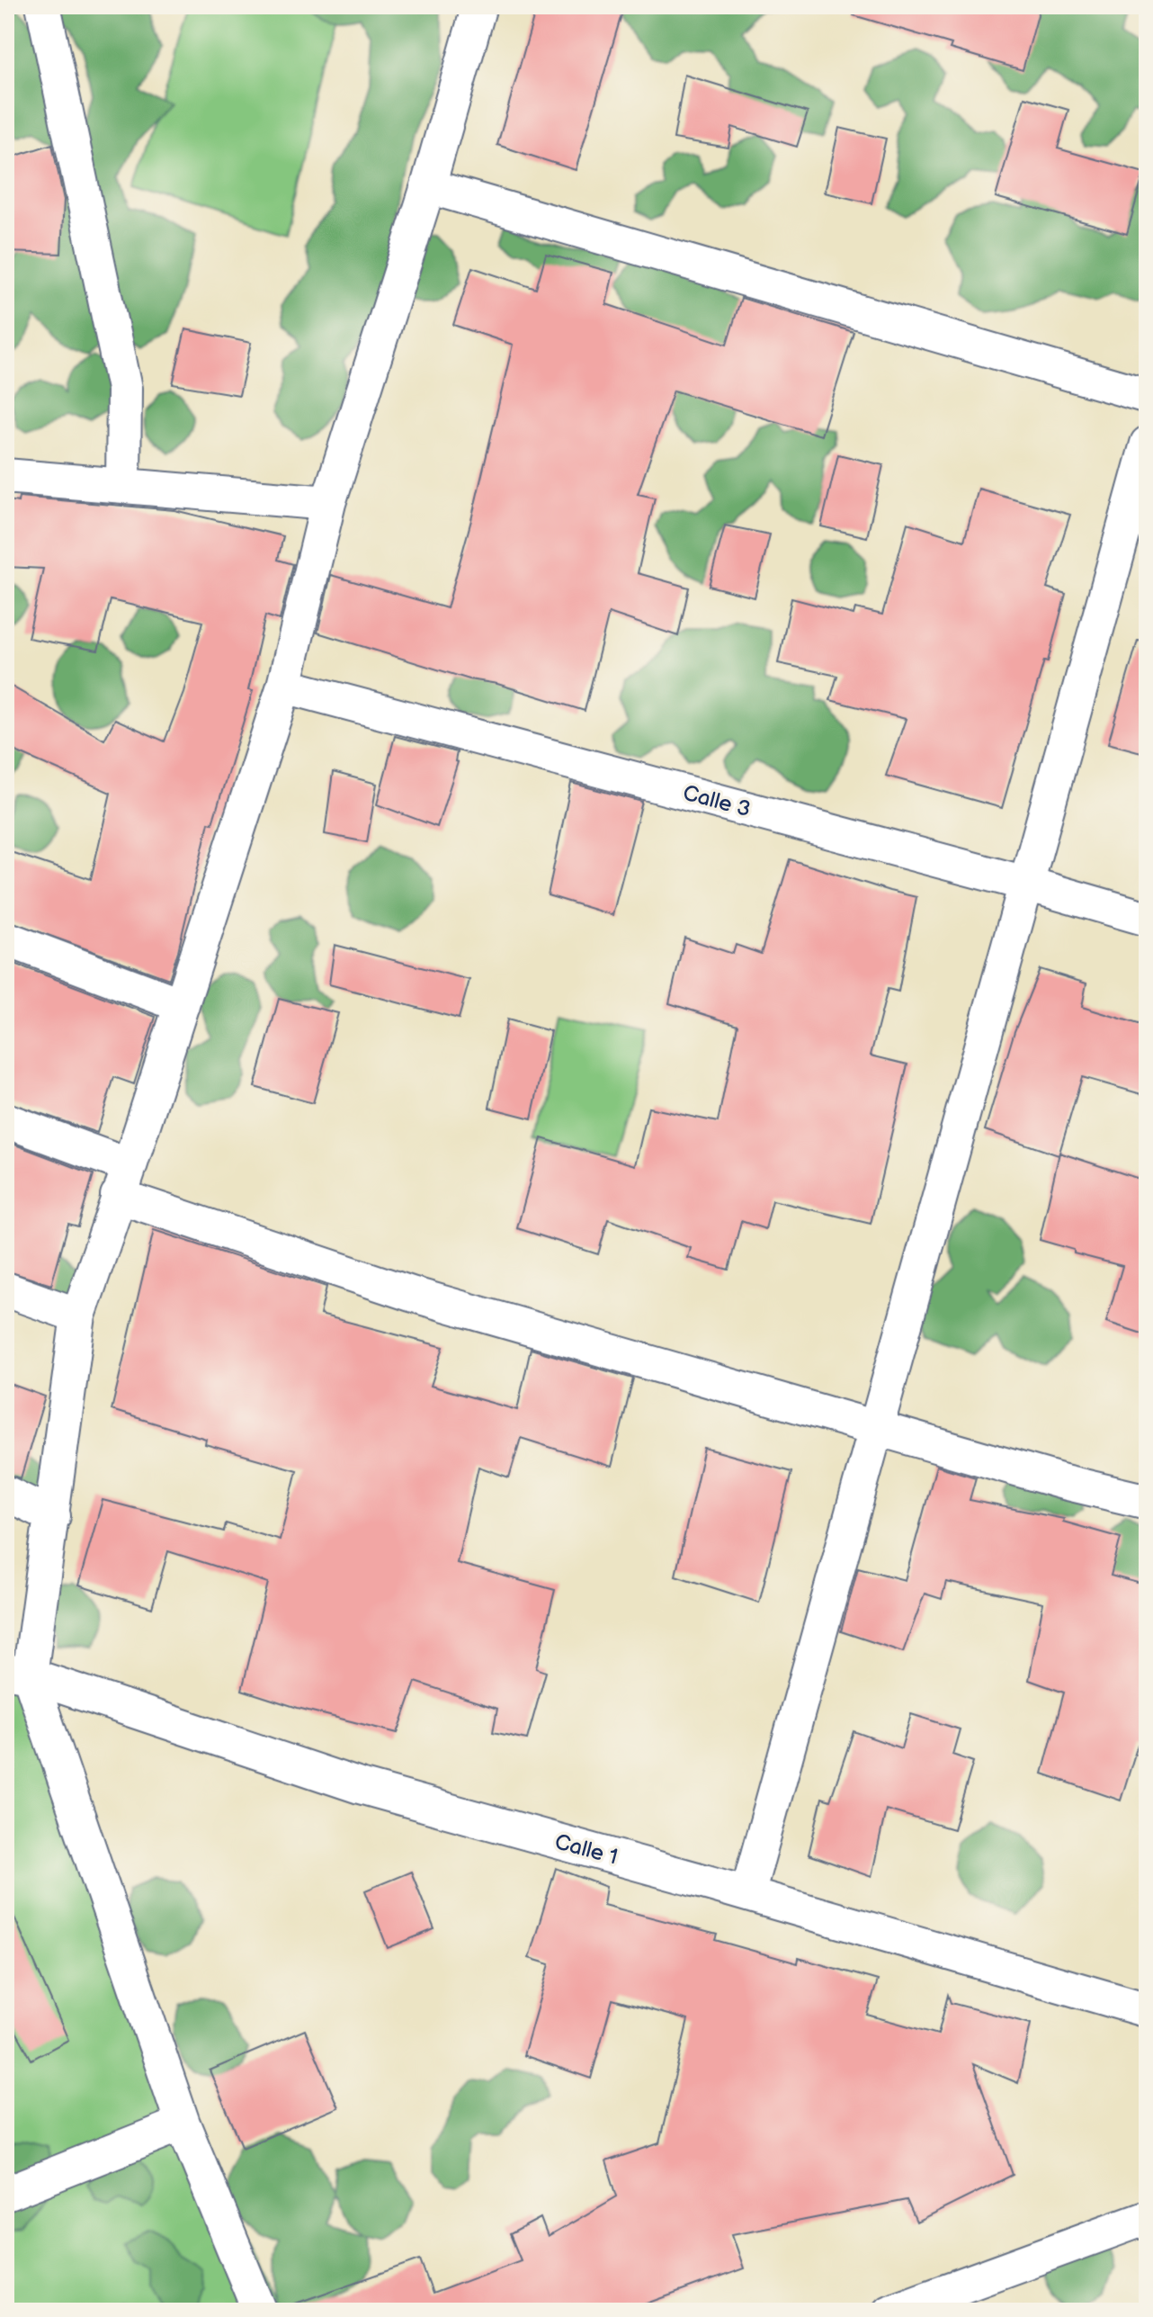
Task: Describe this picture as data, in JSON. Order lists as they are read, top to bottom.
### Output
{
  "streets": {
    "street": ["Calle 3", "Calle 1"]
  }
}
